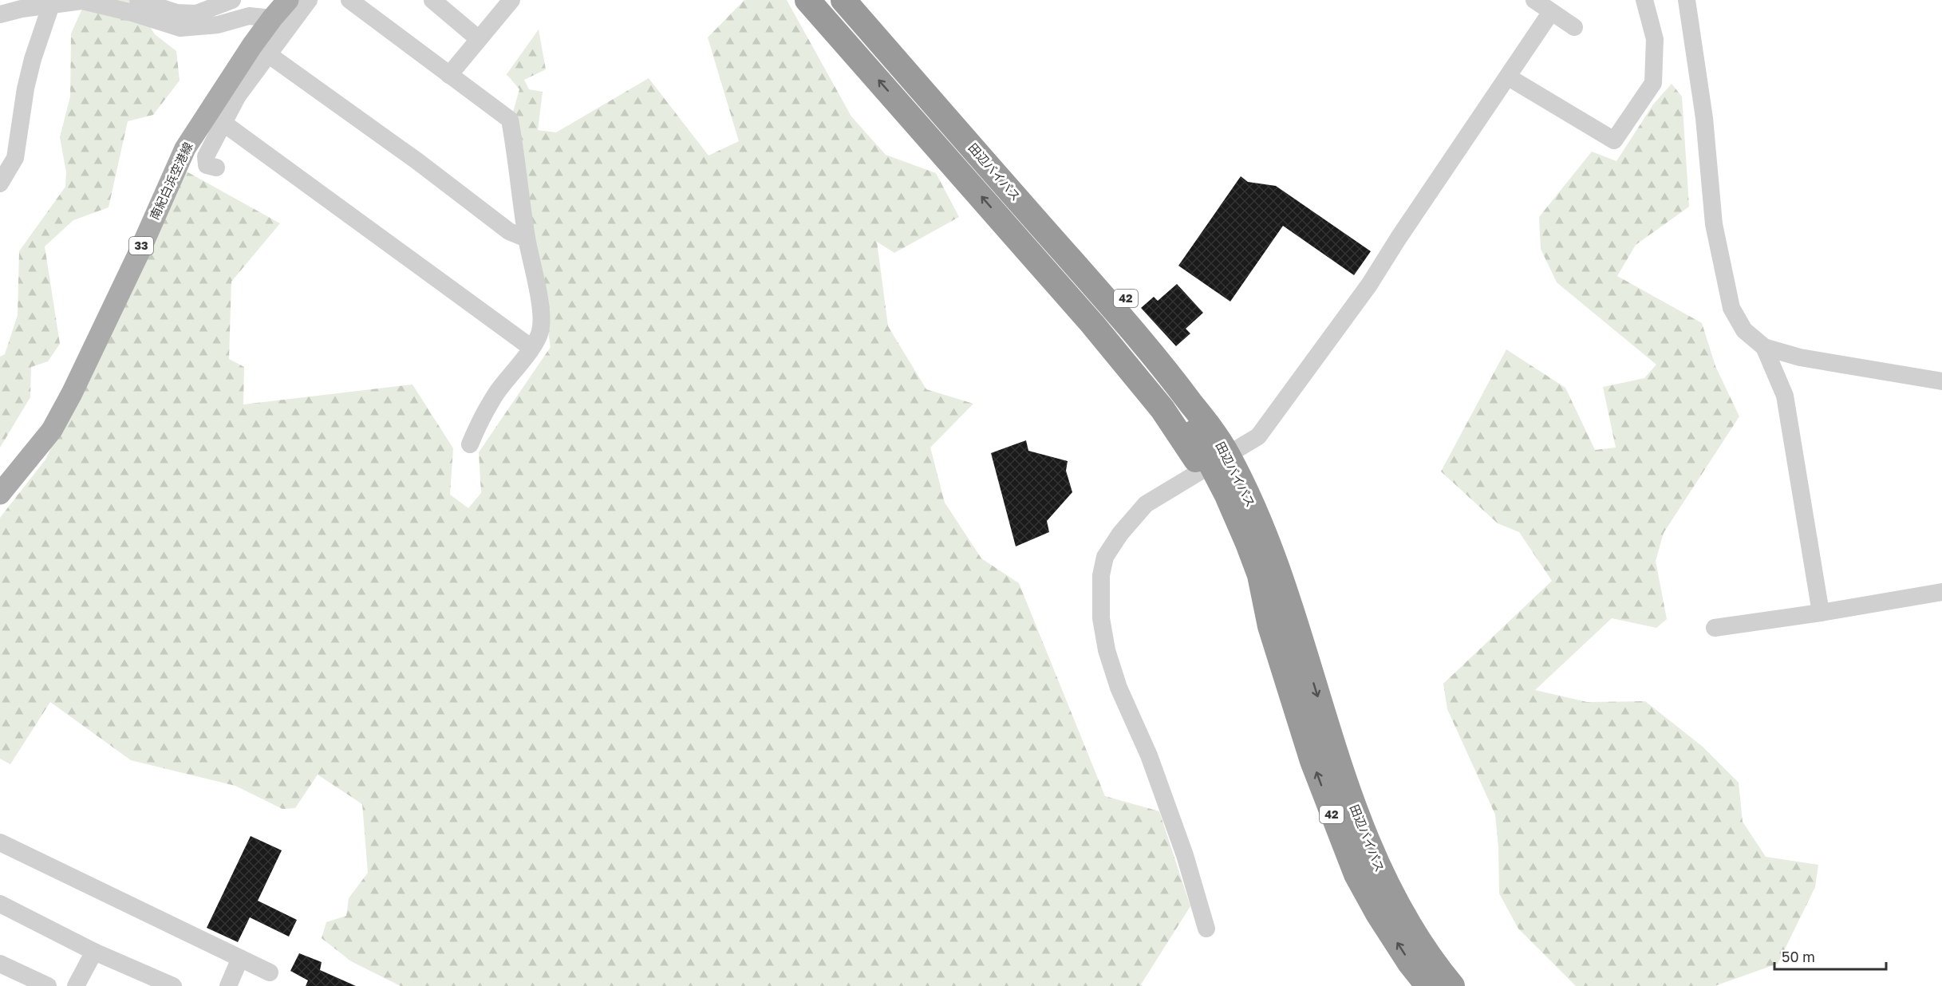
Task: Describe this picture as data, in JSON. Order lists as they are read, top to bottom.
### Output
{
  "streets": {
    "highway": ["田辺バイパス", "42"],
    "main road": ["南紀白浜空港線", "33"]
  },
  "crossings": [
    ["田辺バイパス", "42"]
  ],
  "scale_bar": "50 m"
}
